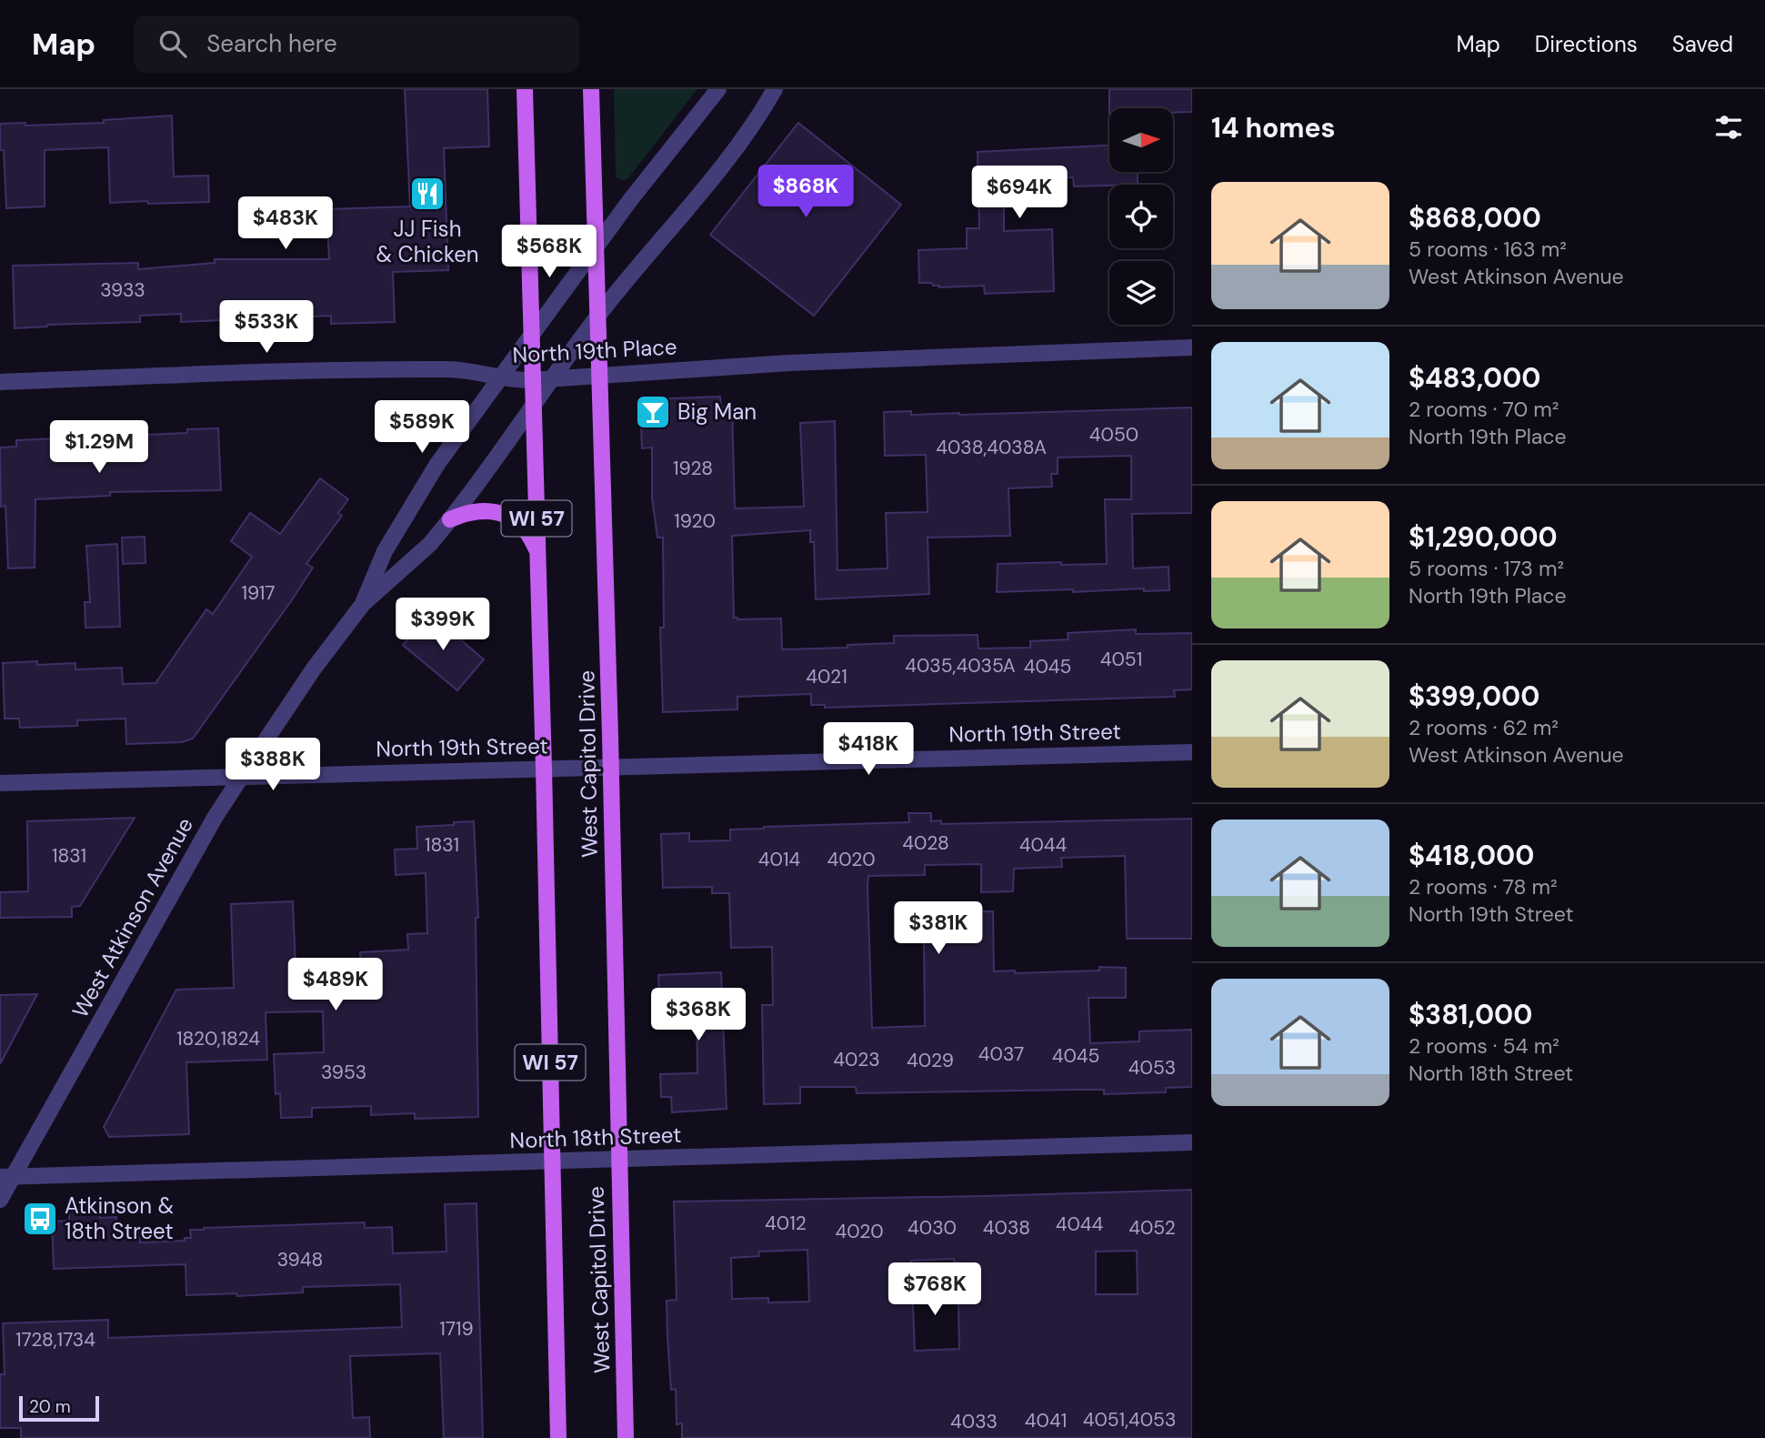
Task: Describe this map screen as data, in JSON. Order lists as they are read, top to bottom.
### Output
{
  "streets": {
    "main road": ["WI 57", "West Capitol Drive"],
    "street": [
      "North 19th Place",
      "North 19th Street",
      "West Atkinson Avenue",
      "North 18th Street"
    ]
  },
  "crossings": [
    ["North 19th Place", "West Capitol Drive"],
    ["North 19th Place", "West Atkinson Avenue"],
    ["North 19th Street", "West Capitol Drive"],
    ["North 19th Street", "West Atkinson Avenue"],
    ["West Capitol Drive", "West Atkinson Avenue"],
    ["West Capitol Drive", "North 18th Street"],
    ["West Atkinson Avenue", "North 18th Street"]
  ],
  "places": {
    "restaurant": ["JJ Fish & Chicken"],
    "bar": ["Big Man"],
    "bus stop": ["Atkinson & 18th Street"]
  },
  "house_numbers": [
    "3933",
    "4050",
    "4038,4038A",
    "1928",
    "1920",
    "1917",
    "4051",
    "4035,4035A",
    "4045",
    "4021",
    "4028",
    "1831",
    "4044",
    "1831",
    "4014",
    "4020",
    "1820,1824",
    "4037",
    "4045",
    "4023",
    "4029",
    "4053",
    "3953",
    "4012",
    "4044",
    "4030",
    "4038",
    "4052",
    "4020",
    "3948",
    "1719",
    "1728,1734",
    "4051,4053",
    "4041",
    "4033"
  ],
  "scale_bar": "20 m",
  "north": "right",
  "page": {
    "header": "Map",
    "search": "Search here",
    "nav": ["Map", "Directions", "Saved"],
    "heading": "14 homes",
    "price": [
      "$868K",
      "$694K",
      "$483K",
      "$568K",
      "$533K",
      "$589K",
      "$1.29M",
      "$399K",
      "$418K",
      "$388K",
      "$381K",
      "$489K",
      "$368K",
      "$768K"
    ],
    "list": [
      {
        "name": "$868,000",
        "note": "5 rooms · 163 m² · West Atkinson Avenue"
      },
      {
        "name": "$483,000",
        "note": "2 rooms · 70 m² · North 19th Place"
      },
      {
        "name": "$1,290,000",
        "note": "5 rooms · 173 m² · North 19th Place"
      },
      {
        "name": "$399,000",
        "note": "2 rooms · 62 m² · West Atkinson Avenue"
      },
      {
        "name": "$418,000",
        "note": "2 rooms · 78 m² · North 19th Street"
      },
      {
        "name": "$381,000",
        "note": "2 rooms · 54 m² · North 18th Street"
      }
    ],
    "scale": "20 m"
  }
}
